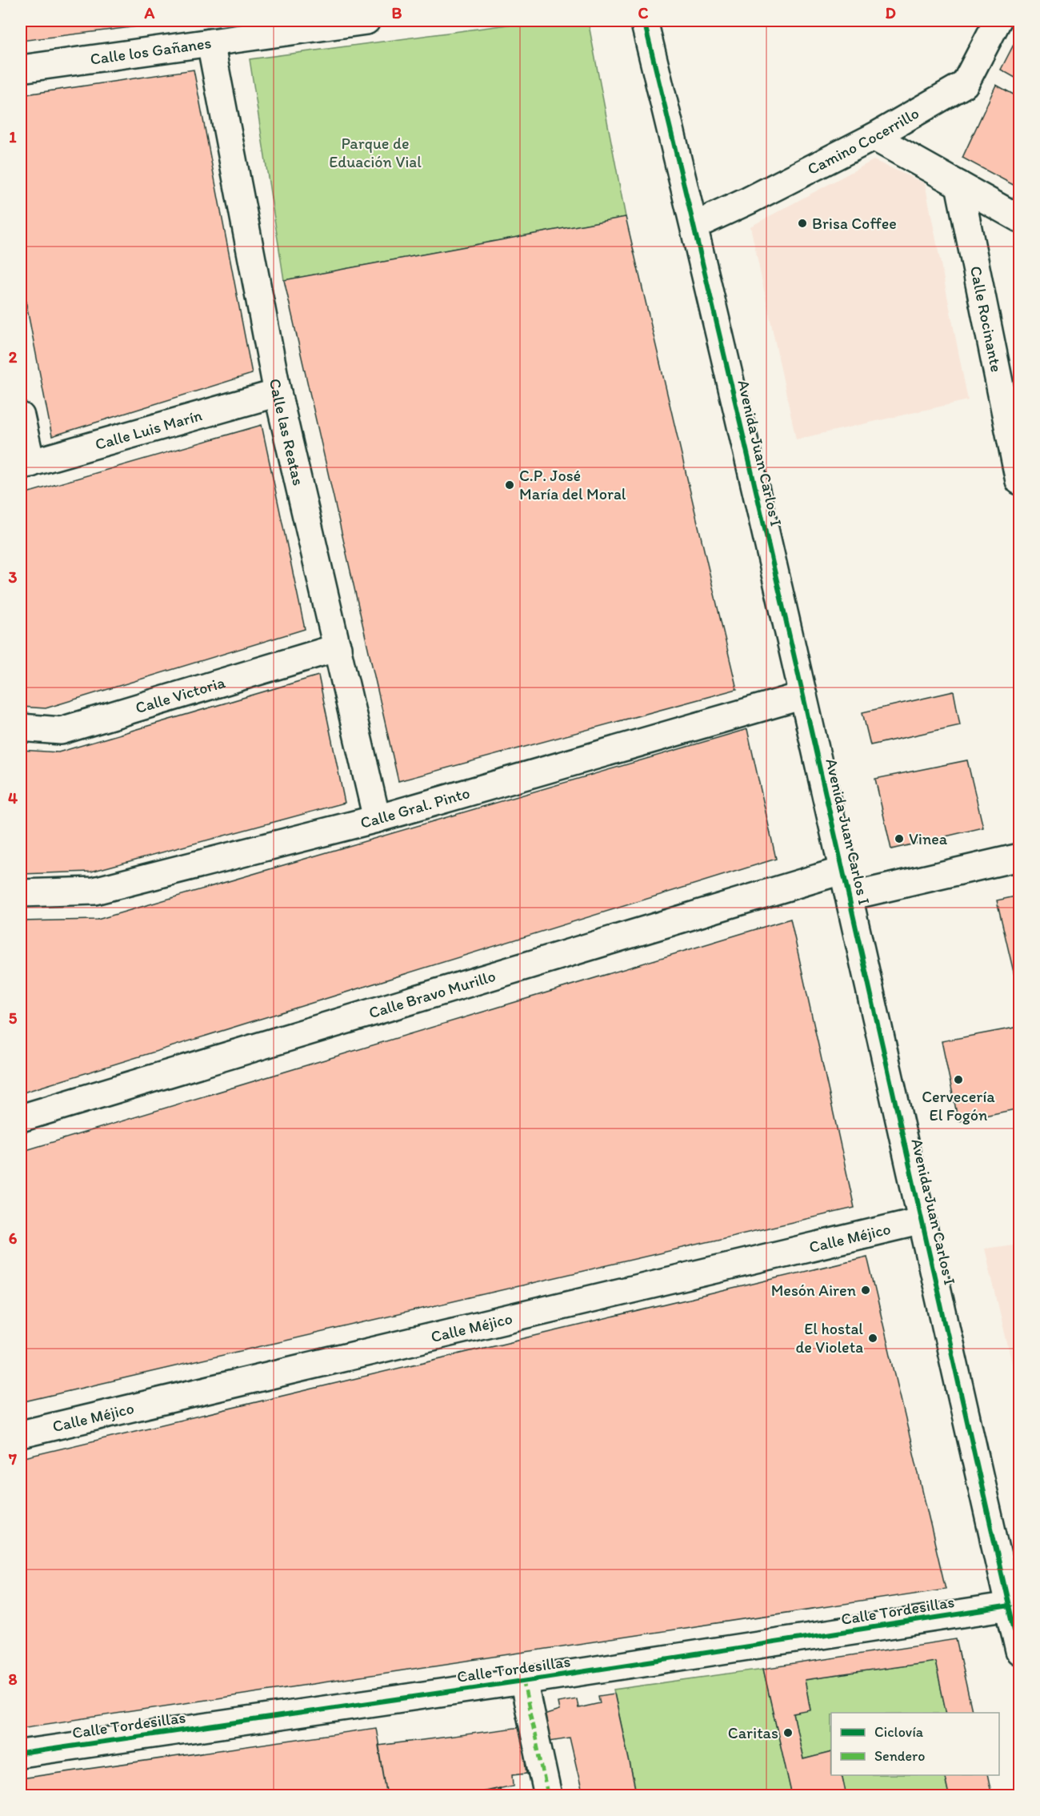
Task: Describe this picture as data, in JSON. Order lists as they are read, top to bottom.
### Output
{
  "streets": {
    "street": [
      "Calle los Gañanes",
      "Camino Cocerrillo",
      "Calle Rocinante",
      "Calle Luis Marín",
      "Calle las Reatas",
      "Avenida Juan Carlos I",
      "Calle Victoria",
      "Calle Gral. Pinto",
      "Calle Bravo Murillo",
      "Calle Méjico",
      "Calle Tordesillas"
    ]
  },
  "crossings": [
    ["Calle los Gañanes", "Calle las Reatas"],
    ["Camino Cocerrillo", "Avenida Juan Carlos I"],
    ["Calle Luis Marín", "Calle las Reatas"],
    ["Calle las Reatas", "Calle Victoria"],
    ["Calle las Reatas", "Calle Gral. Pinto"],
    ["Avenida Juan Carlos I", "Calle Gral. Pinto"],
    ["Avenida Juan Carlos I", "Calle Bravo Murillo"],
    ["Avenida Juan Carlos I", "Calle Méjico"],
    ["Avenida Juan Carlos I", "Calle Tordesillas"]
  ],
  "parks": ["Parque de Eduación Vial"],
  "places": [
    "Brisa Coffee",
    "C.P. José María del Moral",
    "Vinea",
    "Cervecería El Fogón",
    "Mesón Airen",
    "El hostal de Violeta",
    "Caritas"
  ],
  "legend": ["Ciclovía", "Sendero"],
  "grid": {
    "columns": [
      "A",
      "B",
      "C",
      "D"
    ],
    "rows": [
      "1",
      "2",
      "3",
      "4",
      "5",
      "6",
      "7",
      "8"
    ]
  }
}
